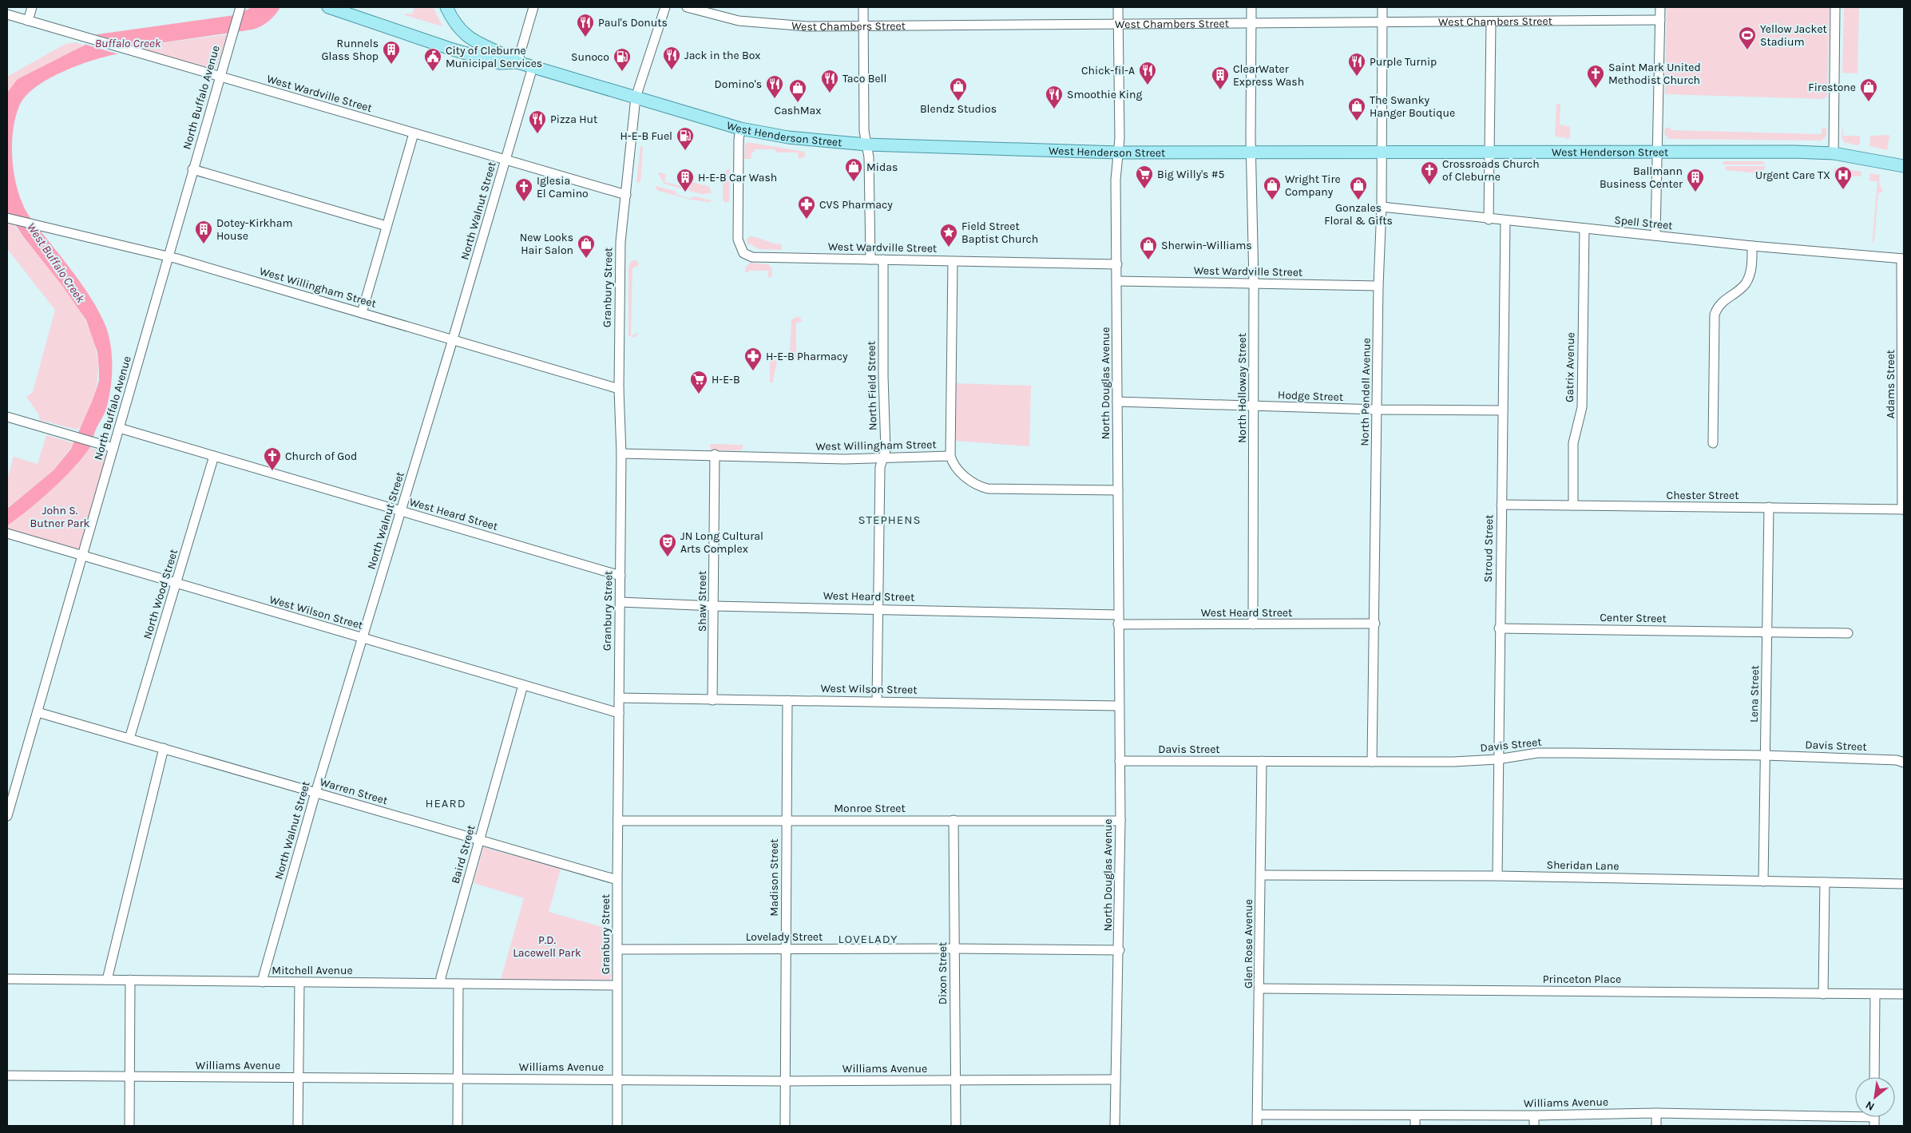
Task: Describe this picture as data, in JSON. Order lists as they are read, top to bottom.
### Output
{
  "streets": {
    "main road": ["West Henderson Street"],
    "street": [
      "West Chambers Street",
      "West Wardville Street",
      "North Buffalo Avenue",
      "North Walnut Street",
      "Spell Street",
      "West Willingham Street",
      "Granbury Street",
      "Gatrix Avenue",
      "North Douglas Avenue",
      "Adams Street",
      "North Field Street",
      "North Holloway Street",
      "North Pendell Avenue",
      "Hodge Street",
      "Chester Street",
      "West Heard Street",
      "Stroud Street",
      "North Wood Street",
      "Shaw Street",
      "West Wilson Street",
      "Center Street",
      "Lena Street",
      "Davis Street",
      "Warren Street",
      "Monroe Street",
      "Baird Street",
      "Sheridan Lane",
      "Madison Street",
      "Lovelady Street",
      "Glen Rose Avenue",
      "Mitchell Avenue",
      "Dixon Street",
      "Princeton Place",
      "Williams Avenue"
    ]
  },
  "crossings": [
    ["West Chambers Street", "North Douglas Avenue"],
    ["West Chambers Street", "North Holloway Street"],
    ["West Chambers Street", "North Pendell Avenue"],
    ["West Wardville Street", "North Buffalo Avenue"],
    ["West Wardville Street", "West Henderson Street"],
    ["West Wardville Street", "North Walnut Street"],
    ["West Wardville Street", "Granbury Street"],
    ["West Wardville Street", "North Douglas Avenue"],
    ["West Wardville Street", "North Field Street"],
    ["West Wardville Street", "North Holloway Street"],
    ["West Wardville Street", "North Pendell Avenue"],
    ["North Buffalo Avenue", "West Willingham Street"],
    ["North Buffalo Avenue", "West Heard Street"],
    ["North Buffalo Avenue", "West Wilson Street"],
    ["North Buffalo Avenue", "Warren Street"],
    ["West Henderson Street", "North Walnut Street"],
    ["West Henderson Street", "Granbury Street"],
    ["West Henderson Street", "North Douglas Avenue"],
    ["West Henderson Street", "North Holloway Street"],
    ["West Henderson Street", "North Pendell Avenue"],
    ["North Walnut Street", "West Willingham Street"],
    ["North Walnut Street", "West Heard Street"],
    ["North Walnut Street", "West Wilson Street"],
    ["North Walnut Street", "Warren Street"],
    ["North Walnut Street", "Mitchell Avenue"],
    ["Spell Street", "Gatrix Avenue"],
    ["Spell Street", "Adams Street"],
    ["Spell Street", "North Pendell Avenue"],
    ["Spell Street", "Stroud Street"],
    ["West Willingham Street", "Granbury Street"],
    ["West Willingham Street", "North Douglas Avenue"],
    ["West Willingham Street", "North Field Street"],
    ["West Willingham Street", "Shaw Street"],
    ["Granbury Street", "West Heard Street"],
    ["Granbury Street", "West Wilson Street"],
    ["Granbury Street", "Warren Street"],
    ["Granbury Street", "Monroe Street"],
    ["Granbury Street", "Lovelady Street"],
    ["Granbury Street", "Mitchell Avenue"],
    ["Granbury Street", "Williams Avenue"],
    ["Gatrix Avenue", "Chester Street"],
    ["North Douglas Avenue", "Hodge Street"],
    ["North Douglas Avenue", "West Heard Street"],
    ["North Douglas Avenue", "West Wilson Street"],
    ["North Douglas Avenue", "Davis Street"],
    ["North Douglas Avenue", "Monroe Street"],
    ["North Douglas Avenue", "Lovelady Street"],
    ["North Douglas Avenue", "Williams Avenue"],
    ["Adams Street", "Chester Street"],
    ["North Field Street", "West Heard Street"],
    ["North Field Street", "West Wilson Street"],
    ["North Holloway Street", "Hodge Street"],
    ["North Holloway Street", "West Heard Street"],
    ["North Pendell Avenue", "Hodge Street"],
    ["North Pendell Avenue", "West Heard Street"],
    ["North Pendell Avenue", "Davis Street"],
    ["Hodge Street", "Stroud Street"],
    ["Chester Street", "Stroud Street"],
    ["Chester Street", "Lena Street"],
    ["West Heard Street", "North Wood Street"],
    ["West Heard Street", "Shaw Street"],
    ["Stroud Street", "Center Street"],
    ["Stroud Street", "Davis Street"],
    ["Stroud Street", "Sheridan Lane"],
    ["North Wood Street", "West Wilson Street"],
    ["North Wood Street", "Warren Street"],
    ["Shaw Street", "West Wilson Street"],
    ["West Wilson Street", "Baird Street"],
    ["West Wilson Street", "Madison Street"],
    ["Center Street", "Lena Street"],
    ["Lena Street", "Davis Street"],
    ["Lena Street", "Sheridan Lane"],
    ["Davis Street", "Glen Rose Avenue"],
    ["Warren Street", "Baird Street"],
    ["Monroe Street", "Madison Street"],
    ["Monroe Street", "Dixon Street"],
    ["Baird Street", "Mitchell Avenue"],
    ["Sheridan Lane", "Glen Rose Avenue"],
    ["Madison Street", "Lovelady Street"],
    ["Madison Street", "Williams Avenue"],
    ["Lovelady Street", "Dixon Street"],
    ["Glen Rose Avenue", "Princeton Place"],
    ["Glen Rose Avenue", "Williams Avenue"],
    ["Dixon Street", "Williams Avenue"]
  ],
  "districts": ["STEPHENS", "HEARD", "LOVELADY"],
  "water": ["Buffalo Creek", "West Buffalo Creek"],
  "parks": ["John S. Butner Park", "P.D. Lacewell Park"],
  "places": {
    "restaurant": [
      "Paul's Donuts",
      "Jack in the Box",
      "Purple Turnip",
      "Chick-fil-A",
      "Taco Bell",
      "Domino's",
      "Smoothie King",
      "Pizza Hut"
    ],
    "sports": ["Yellow Jacket Stadium"],
    "building": [
      "Runnels Glass Shop",
      "ClearWater Express Wash",
      "H-E-B Car Wash",
      "Ballmann Business Center",
      "Dotey-Kirkham House"
    ],
    "public building": ["City of Cleburne Municipal Services"],
    "fuel station": ["Sunoco", "H-E-B Fuel"],
    "church": [
      "Saint Mark United Methodist Church",
      "Crossroads Church of Cleburne",
      "Iglesia El Camino",
      "Church of God"
    ],
    "shop": [
      "Blendz Studios",
      "Firestone",
      "CashMax",
      "The Swanky Hanger Boutique",
      "Midas",
      "Wright Tire Company",
      "Gonzales Floral & Gifts",
      "New Looks Hair Salon",
      "Sherwin-Williams"
    ],
    "supermarket": ["Big Willy's #5", "H-E-B"],
    "hospital": ["Urgent Care TX"],
    "pharmacy": ["CVS Pharmacy", "H-E-B Pharmacy"],
    "place": ["Field Street Baptist Church"],
    "theatre": ["JN Long Cultural Arts Complex"]
  },
  "north": "bottom left"
}
